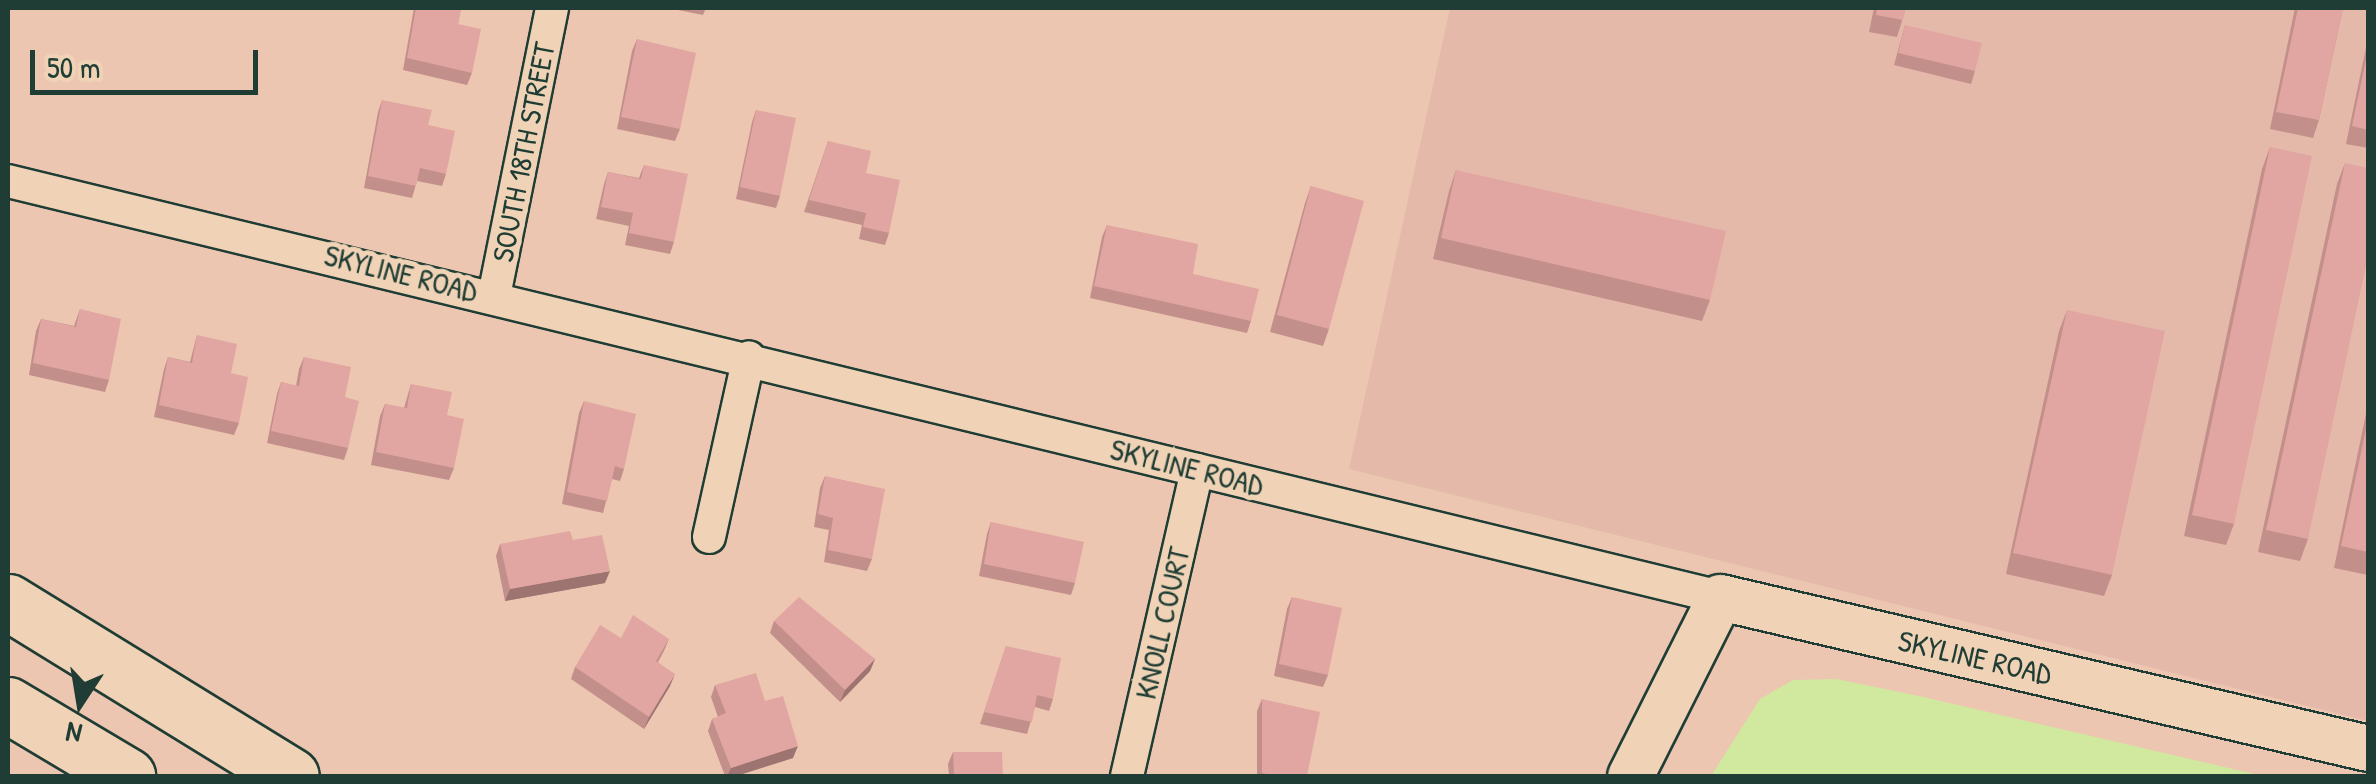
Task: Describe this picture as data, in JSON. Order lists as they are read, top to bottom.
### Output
{
  "streets": {
    "main road": ["SKYLINE ROAD"],
    "street": ["SOUTH 18TH STREET", "KNOLL COURT"]
  },
  "crossings": [
    ["SOUTH 18TH STREET", "SKYLINE ROAD"],
    ["SKYLINE ROAD", "KNOLL COURT"]
  ],
  "scale_bar": "50 m",
  "north": "bottom"
}
